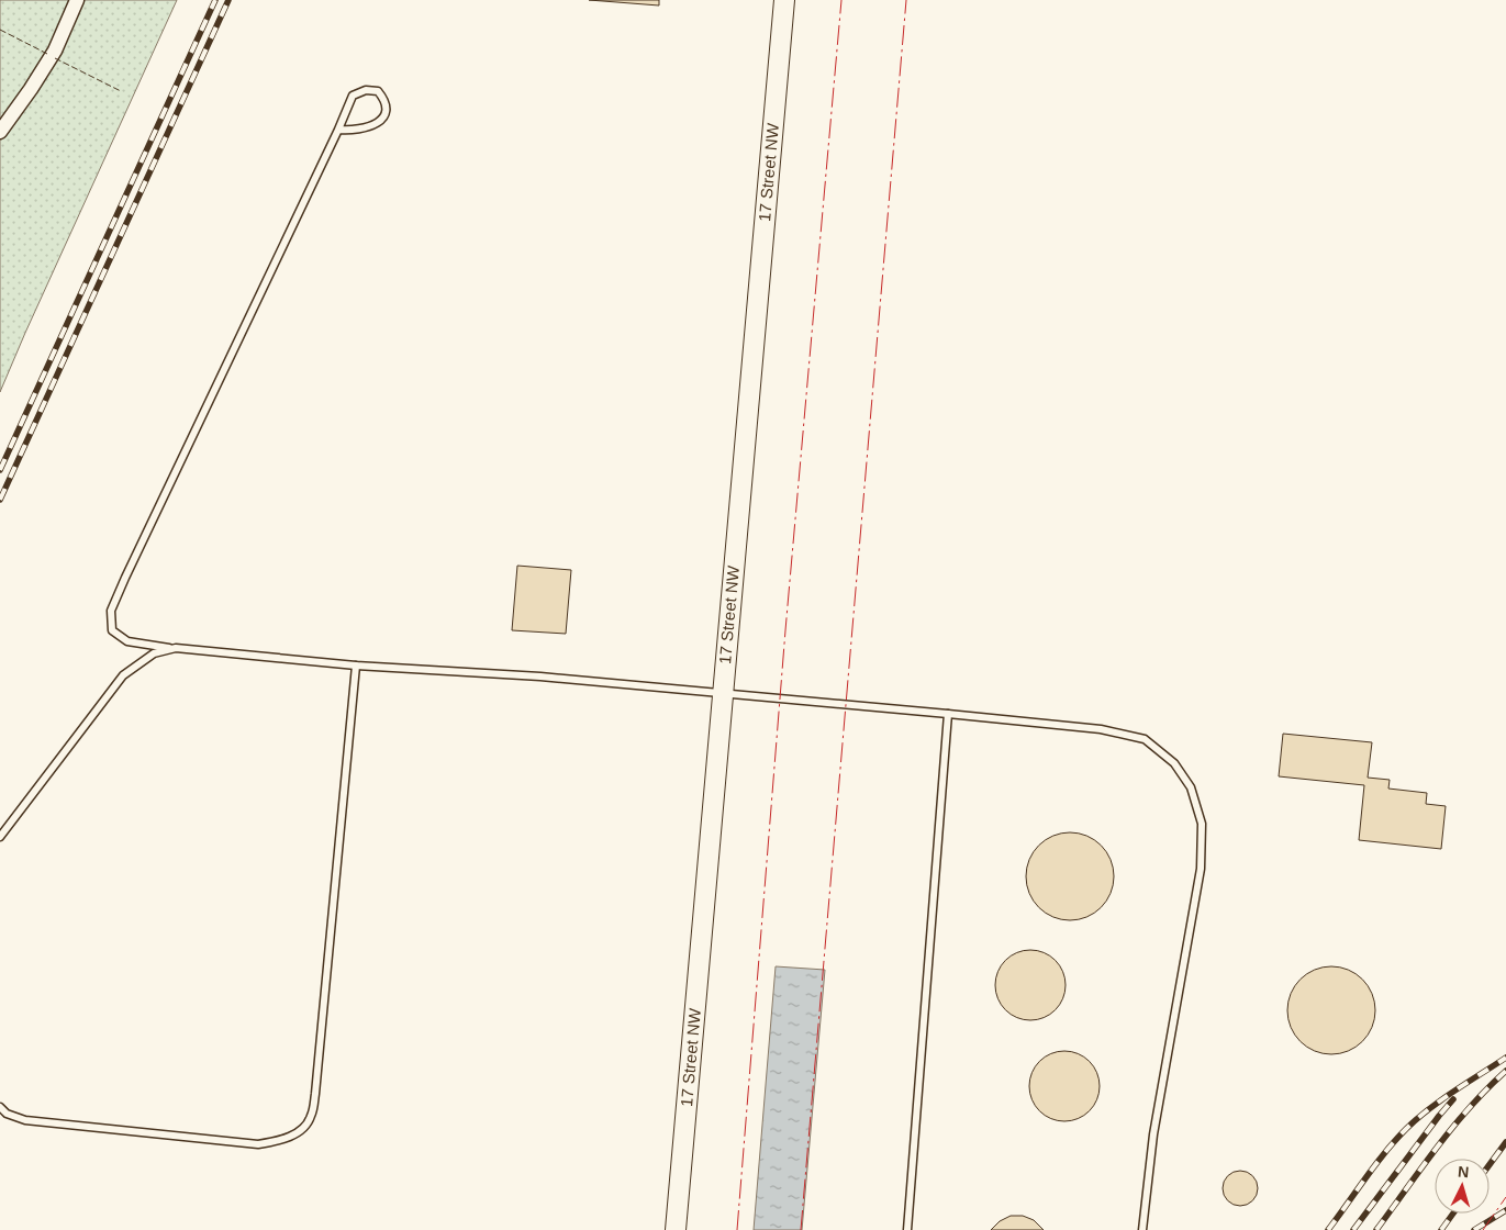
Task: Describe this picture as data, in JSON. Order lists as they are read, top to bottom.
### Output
{
  "streets": {
    "main road": ["17 Street NW"]
  },
  "north": "top"
}
